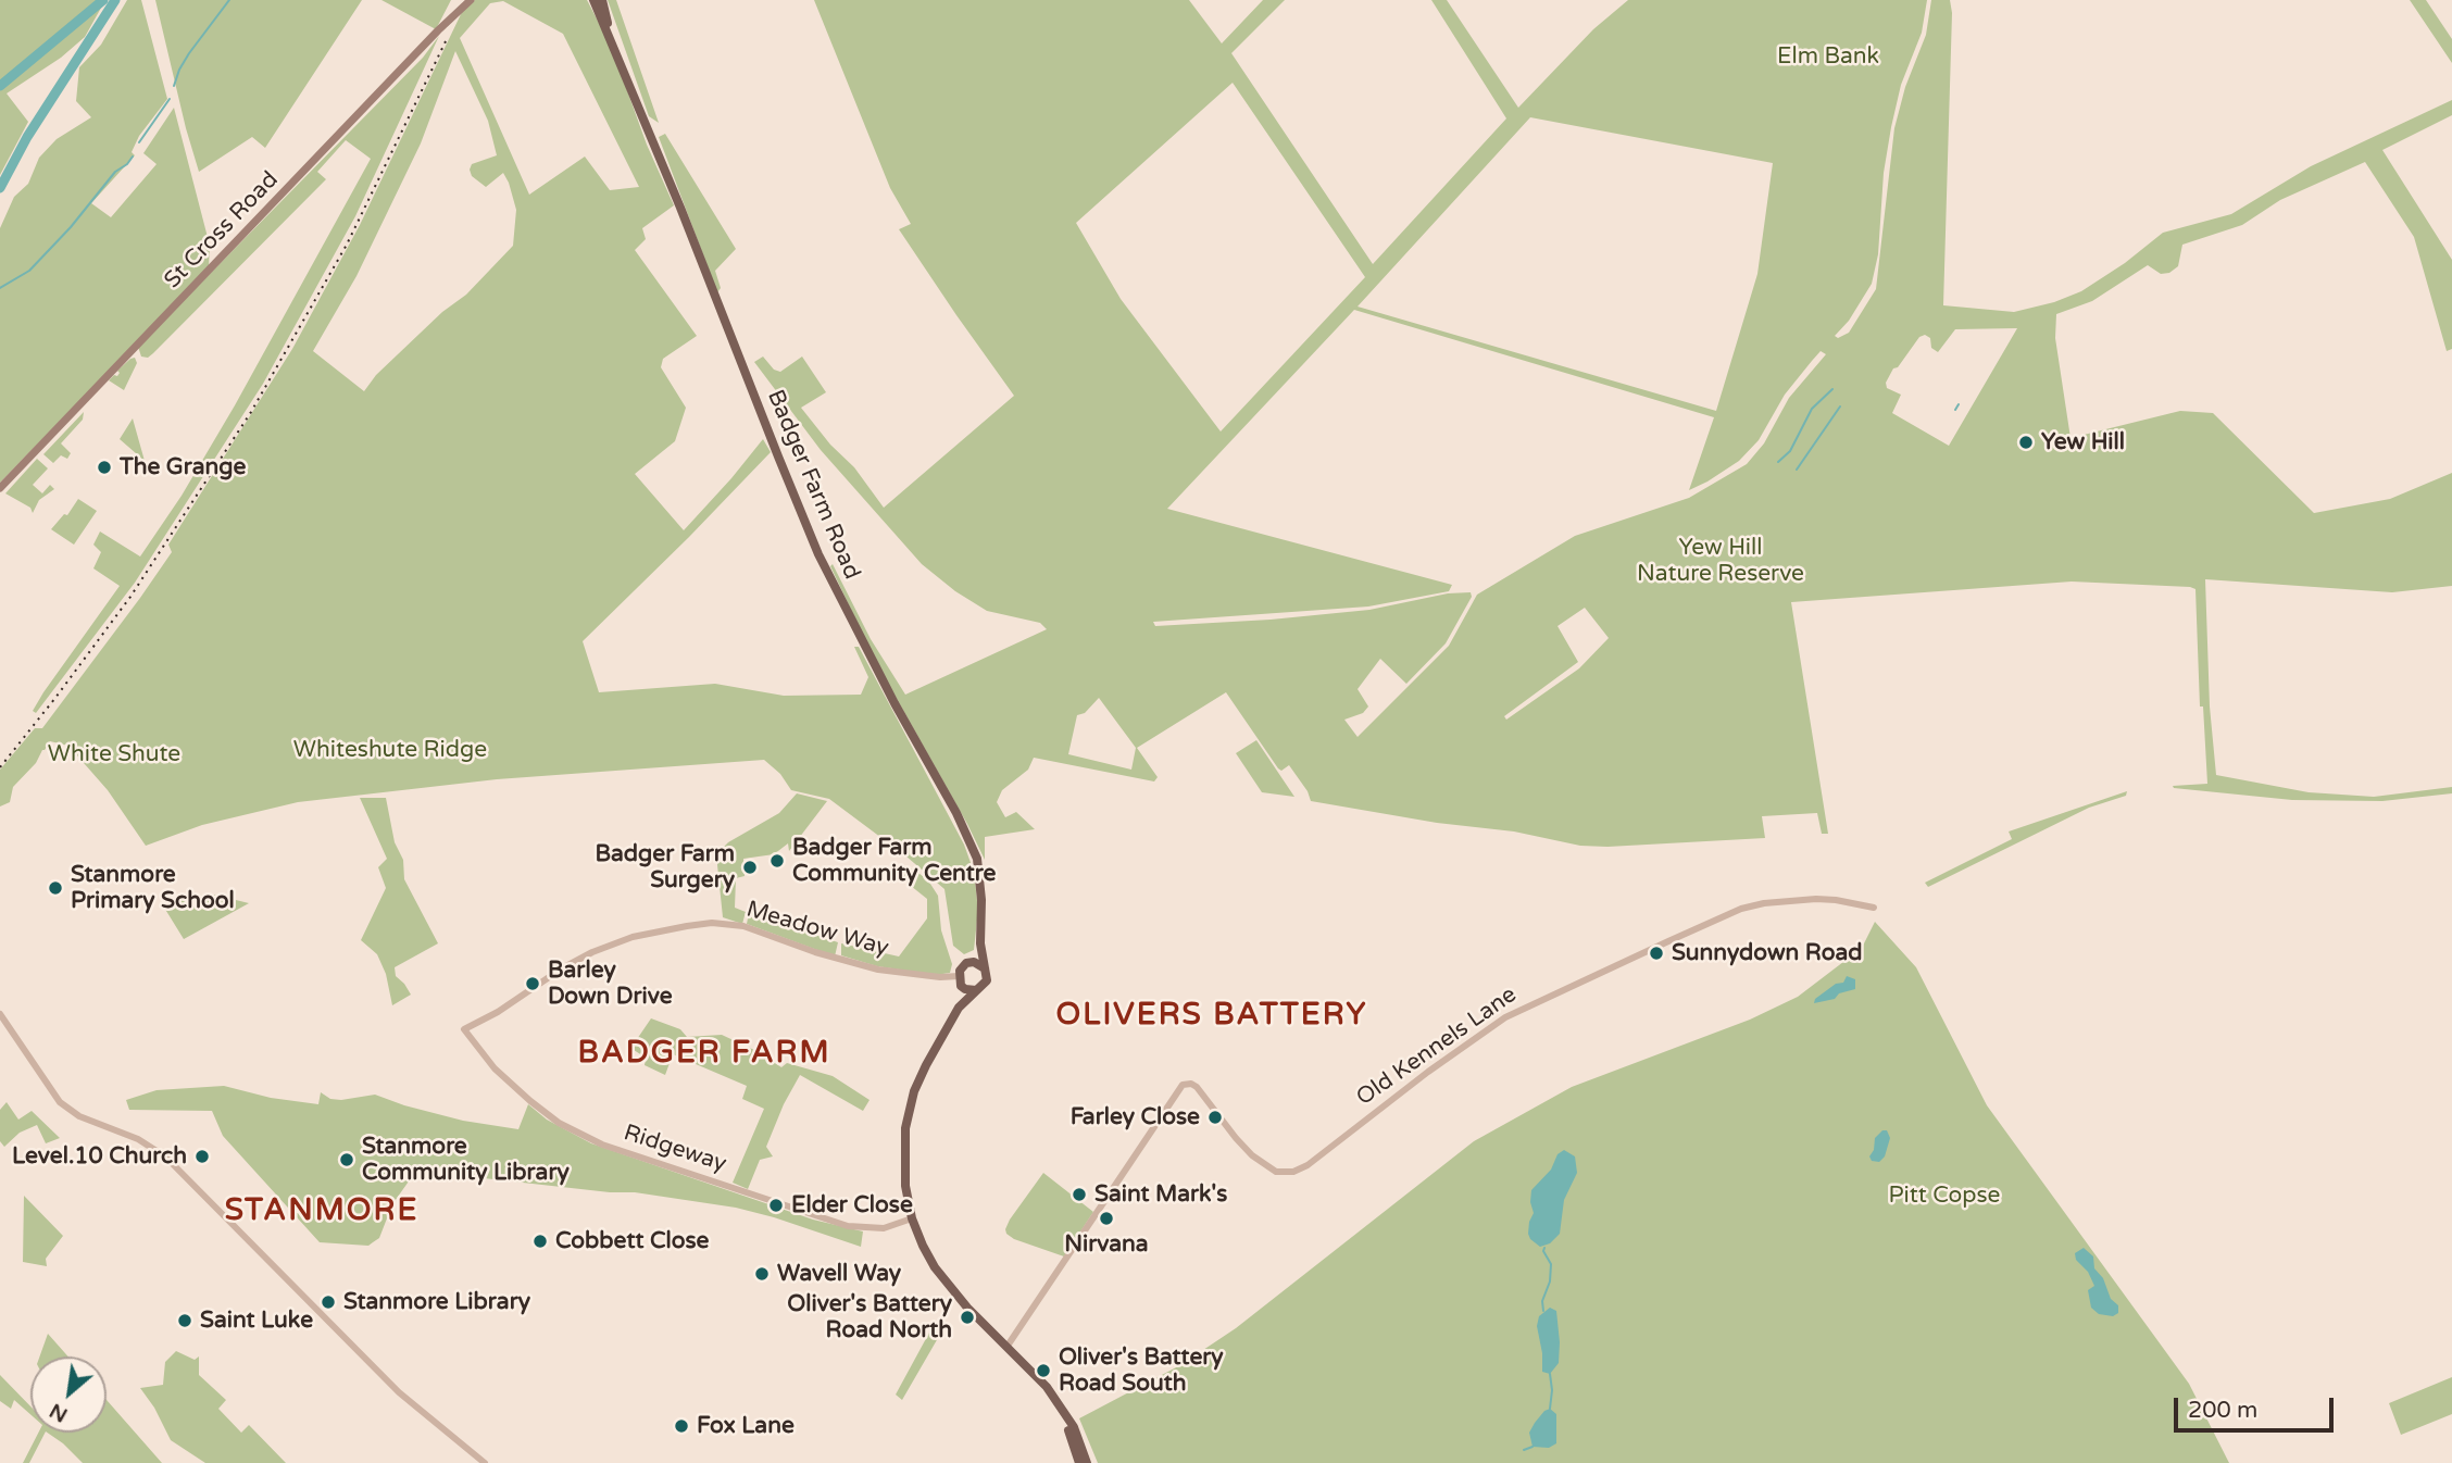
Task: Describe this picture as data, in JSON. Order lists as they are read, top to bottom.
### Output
{
  "streets": {
    "main road": ["St Cross Road", "Badger Farm Road"],
    "street": ["Meadow Way", "Old Kennels Lane", "Ridgeway"]
  },
  "crossings": [
    ["Badger Farm Road", "Meadow Way"],
    ["Meadow Way", "Ridgeway"]
  ],
  "districts": ["OLIVERS BATTERY", "BADGER FARM", "STANMORE"],
  "parks": [
    "Elm Bank",
    "Yew Hill Nature Reserve",
    "Whiteshute Ridge",
    "White Shute",
    "Pitt Copse"
  ],
  "places": [
    "Yew Hill",
    "The Grange",
    "Badger Farm Community Centre",
    "Badger Farm Surgery",
    "Stanmore Primary School",
    "Sunnydown Road",
    "Barley Down Drive",
    "Farley Close",
    "Level.10 Church",
    "Stanmore Community Library",
    "Saint Mark's",
    "Elder Close",
    "Nirvana",
    "Cobbett Close",
    "Wavell Way",
    "Stanmore Library",
    "Oliver's Battery Road North",
    "Saint Luke",
    "Oliver's Battery Road South",
    "Fox Lane"
  ],
  "scale_bar": "200 m",
  "north": "bottom left"
}
